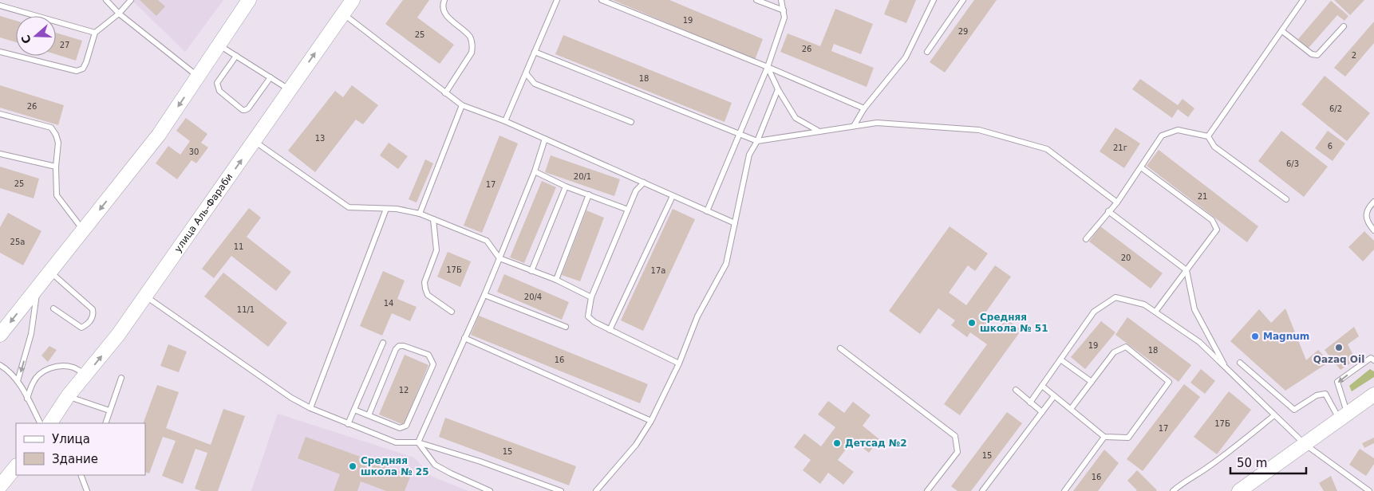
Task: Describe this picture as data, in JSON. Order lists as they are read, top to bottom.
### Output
{
  "streets": {
    "main road": ["улица Аль-Фараби"]
  },
  "places": [
    "Средняя школа № 51",
    "Magnum",
    "Qazaq Oil",
    "Детсад №2",
    "Средняя школа № 25"
  ],
  "house_numbers": [
    "19",
    "29",
    "25",
    "27",
    "26",
    "2",
    "18",
    "26",
    "6/2",
    "13",
    "6",
    "21г",
    "30",
    "6/3",
    "20/1",
    "25",
    "17",
    "21",
    "25а",
    "11",
    "20",
    "17Б",
    "17а",
    "20/4",
    "14",
    "11/1",
    "19",
    "18",
    "16",
    "12",
    "17Б",
    "17",
    "15",
    "15",
    "16"
  ],
  "legend": ["Улица", "Здание"],
  "scale_bar": "50 m",
  "north": "left"
}
